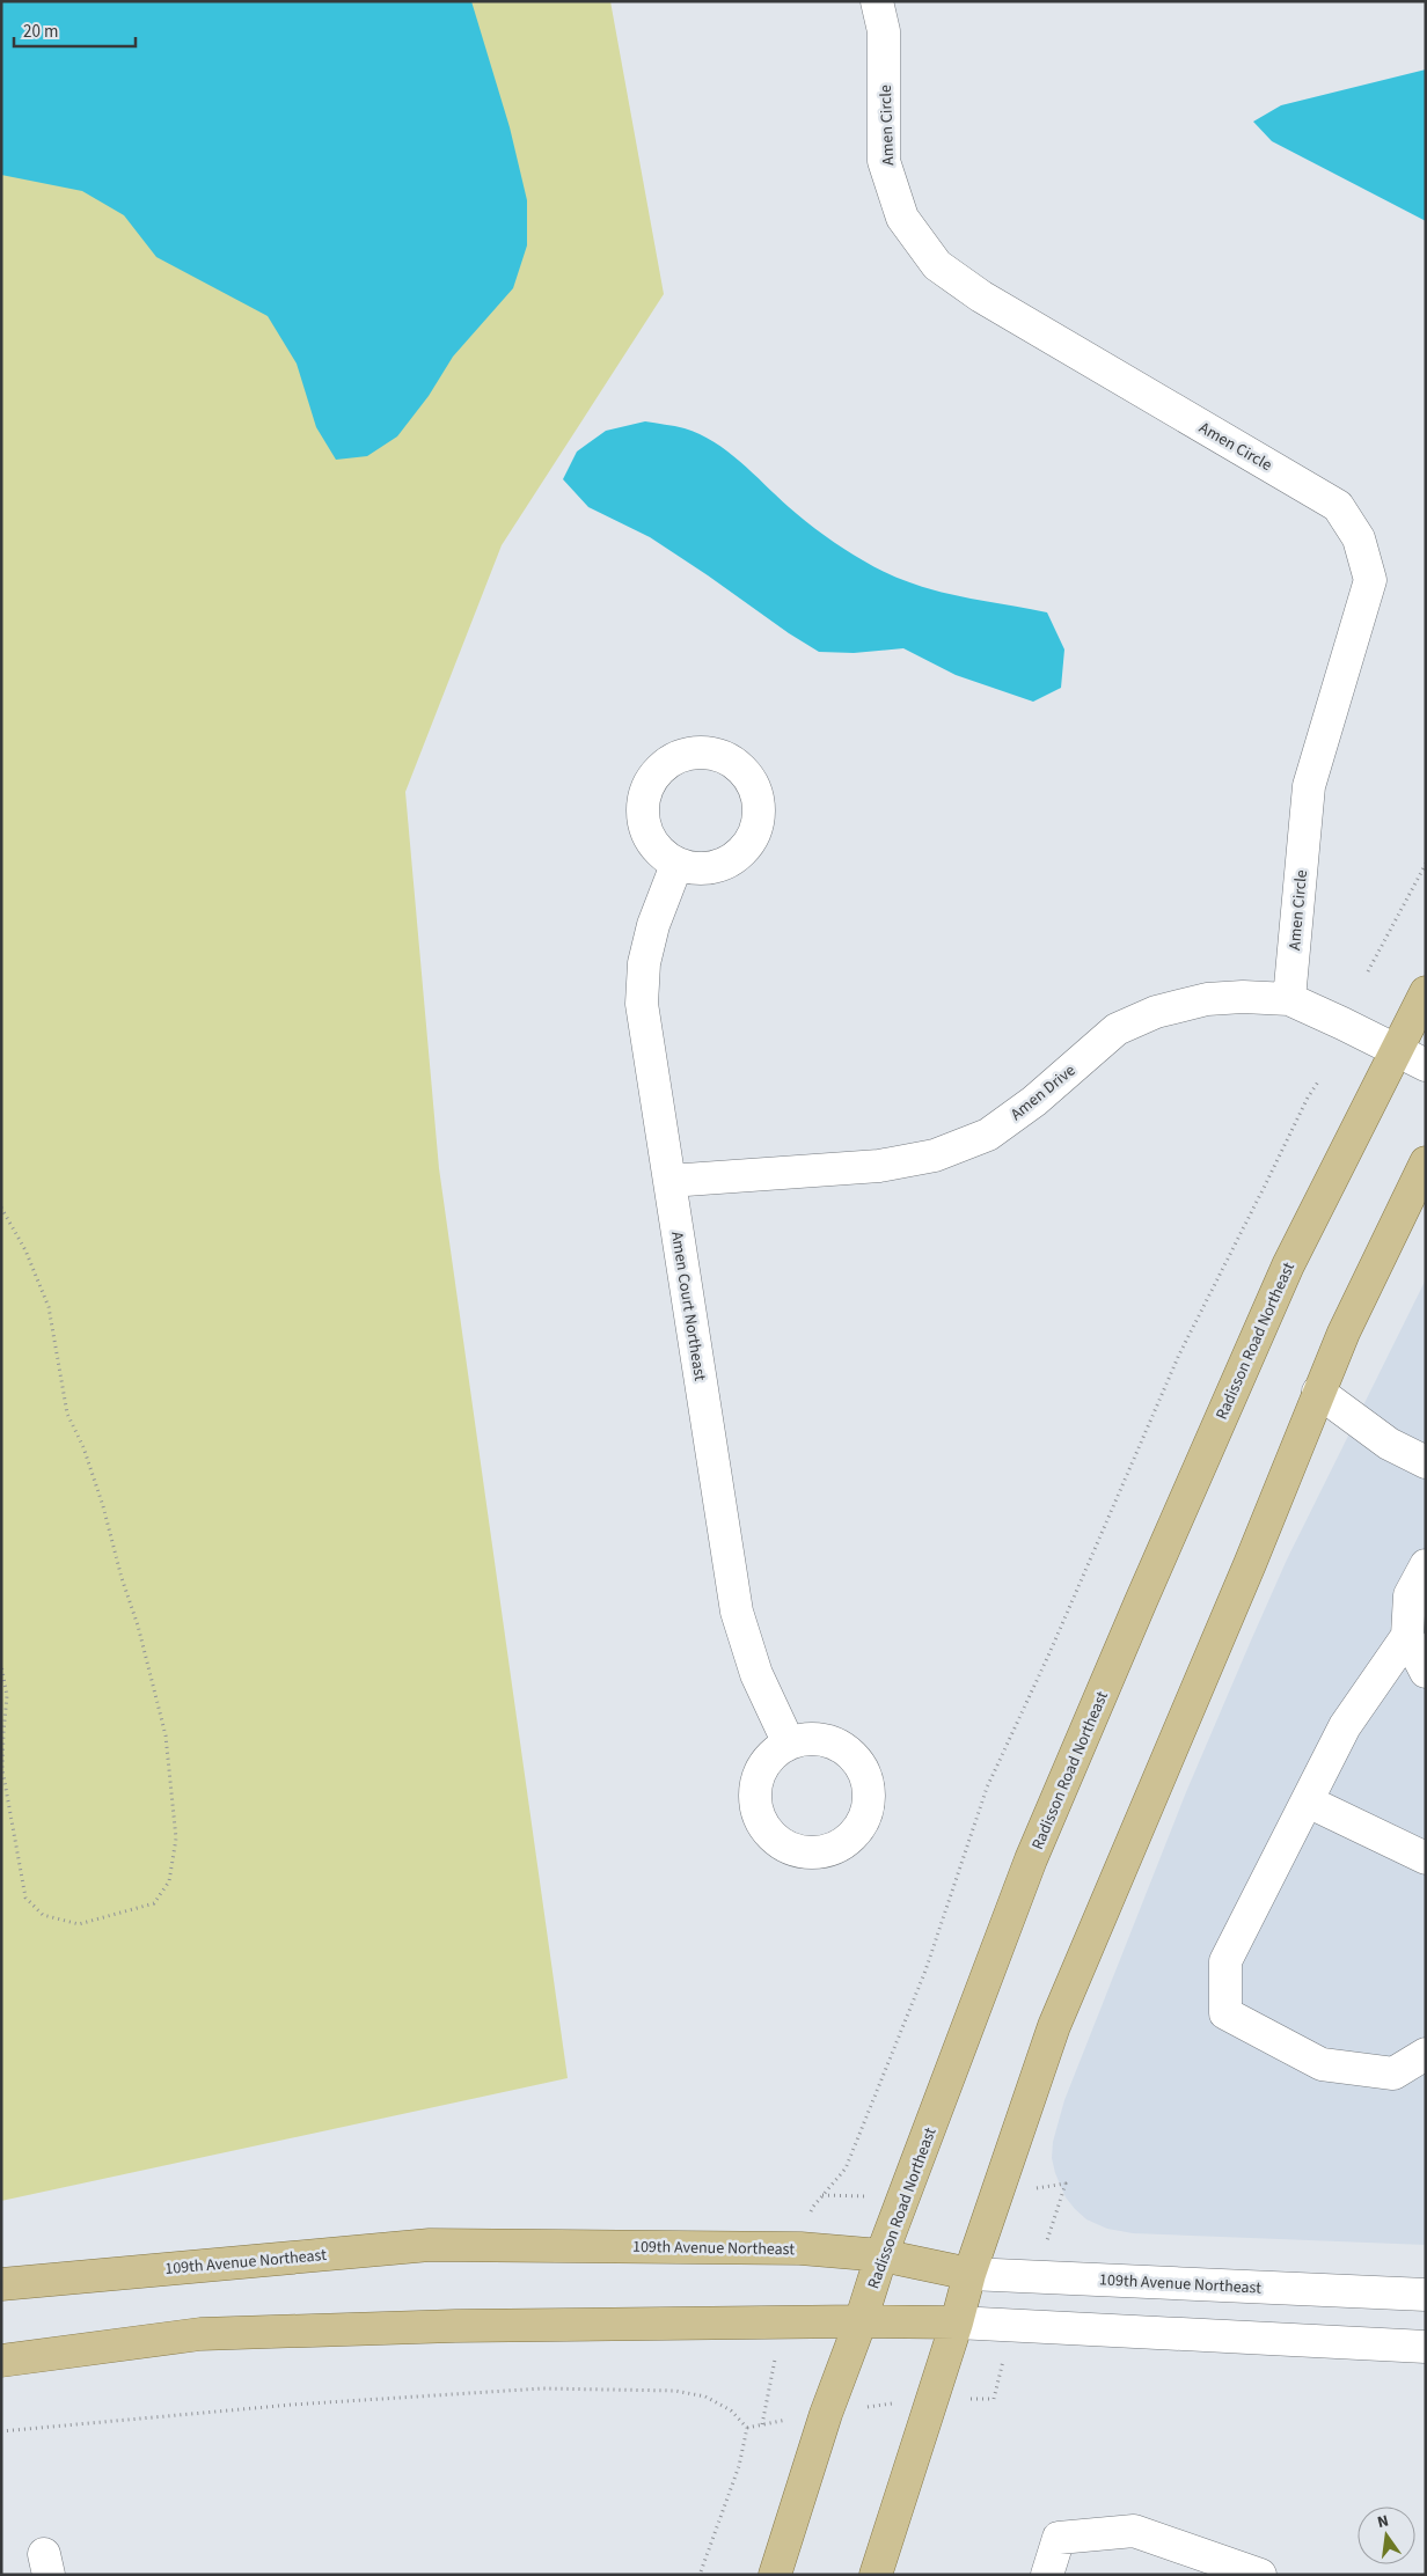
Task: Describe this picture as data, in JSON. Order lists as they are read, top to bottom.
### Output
{
  "streets": {
    "main road": ["Radisson Road Northeast", "109th Avenue Northeast"],
    "street": ["Amen Circle", "Amen Drive", "Amen Court Northeast"]
  },
  "crossings": [
    ["Amen Circle", "Amen Drive"],
    ["Amen Drive", "Amen Court Northeast"],
    ["Amen Drive", "Radisson Road Northeast"],
    ["Radisson Road Northeast", "109th Avenue Northeast"]
  ],
  "scale_bar": "20 m",
  "north": "top"
}
